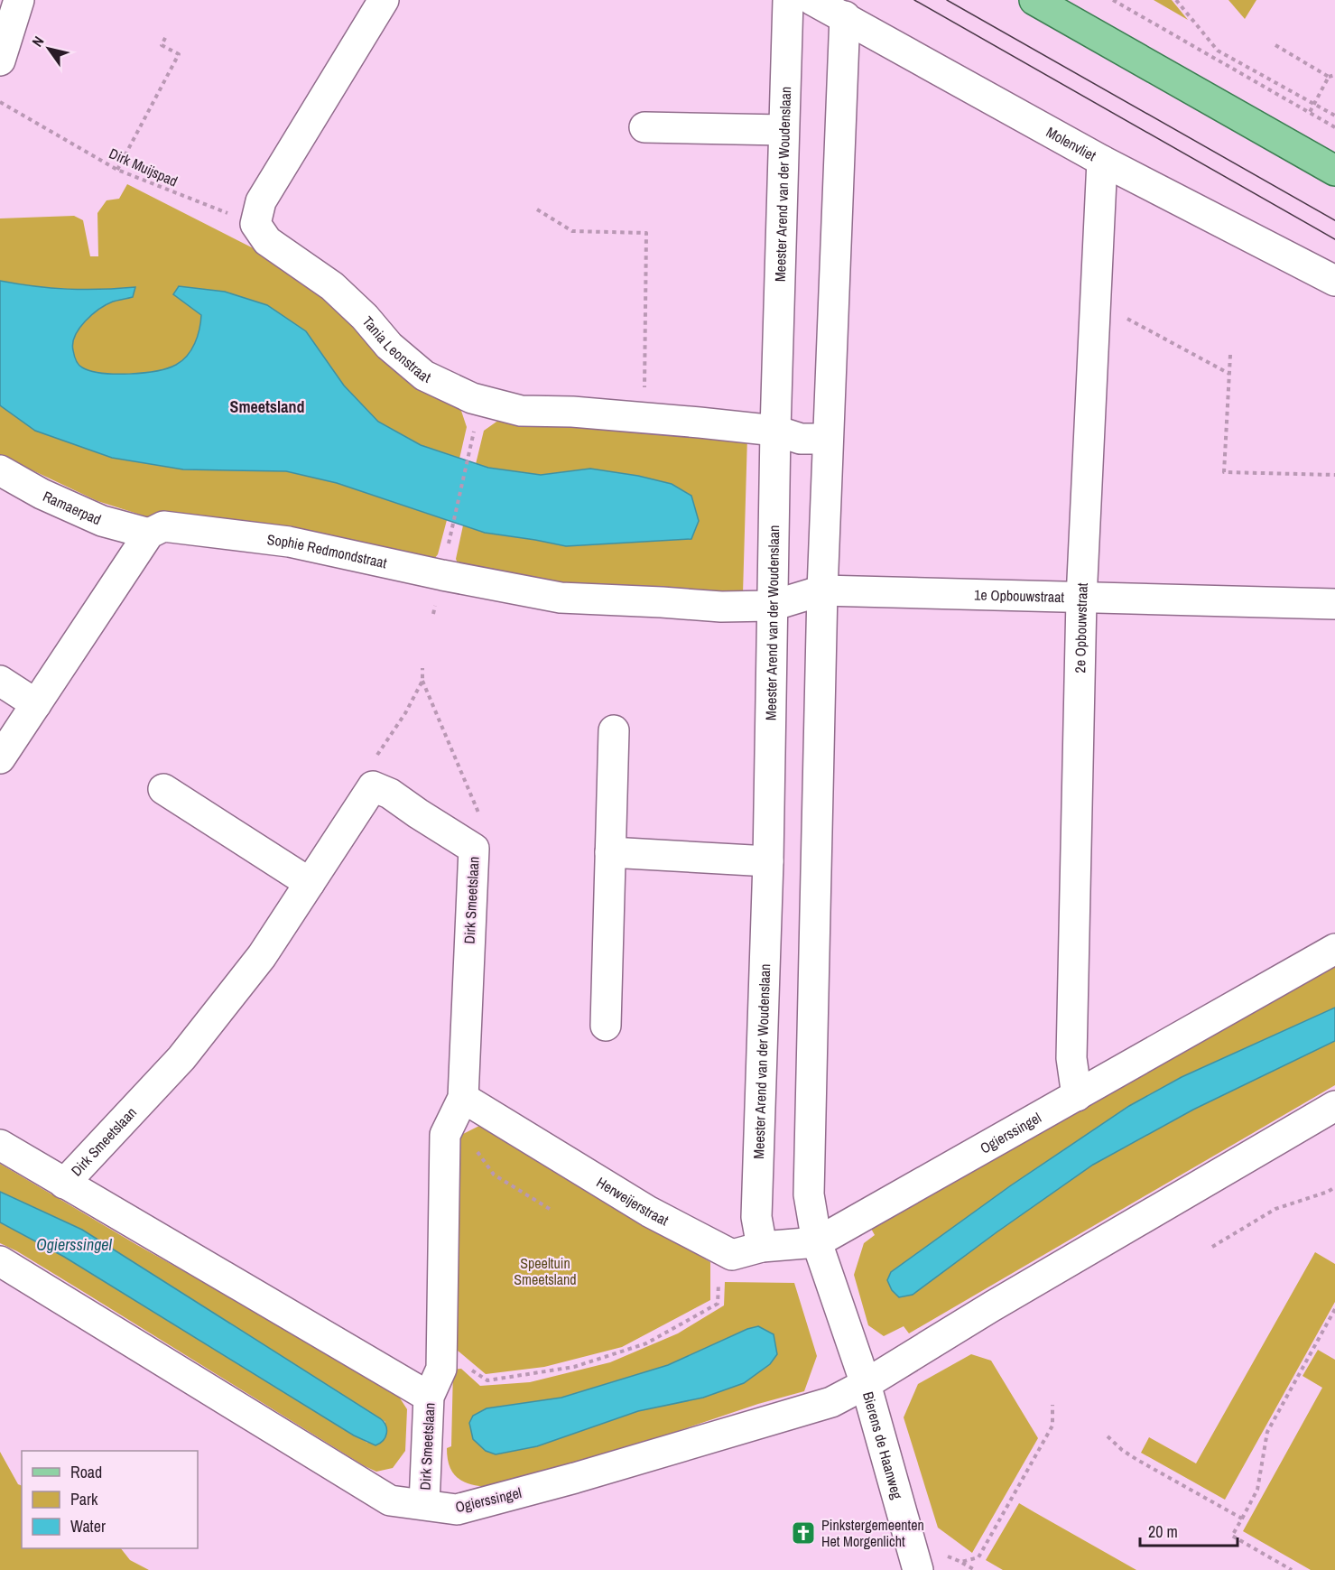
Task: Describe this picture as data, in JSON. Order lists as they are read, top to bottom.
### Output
{
  "streets": {
    "street": [
      "Molenvliet",
      "Meester Arend van der Woudenslaan",
      "Tania Leonstraat",
      "Ramaerpad",
      "Sophie Redmondstraat",
      "1e Opbouwstraat",
      "2e Opbouwstraat",
      "Dirk Smeetslaan",
      "Ogierssingel",
      "Herweijerstraat",
      "Bierens de Haanweg"
    ],
    "path": ["Dirk Muijspad"]
  },
  "crossings": [
    ["Molenvliet", "2e Opbouwstraat"],
    ["Dirk Muijspad", "Tania Leonstraat"],
    ["Meester Arend van der Woudenslaan", "Tania Leonstraat"],
    ["Meester Arend van der Woudenslaan", "Sophie Redmondstraat"],
    ["Meester Arend van der Woudenslaan", "1e Opbouwstraat"],
    ["Ramaerpad", "Sophie Redmondstraat"],
    ["Sophie Redmondstraat", "1e Opbouwstraat"],
    ["1e Opbouwstraat", "2e Opbouwstraat"],
    ["2e Opbouwstraat", "Ogierssingel"],
    ["Dirk Smeetslaan", "Ogierssingel"],
    ["Dirk Smeetslaan", "Herweijerstraat"],
    ["Ogierssingel", "Bierens de Haanweg"]
  ],
  "districts": ["Smeetsland"],
  "water": ["Ogierssingel"],
  "parks": ["Speeltuin Smeetsland"],
  "places": {
    "church": ["Pinkstergemeenten Het Morgenlicht"]
  },
  "legend": ["Road", "Park", "Water"],
  "scale_bar": "20 m",
  "north": "top left"
}
